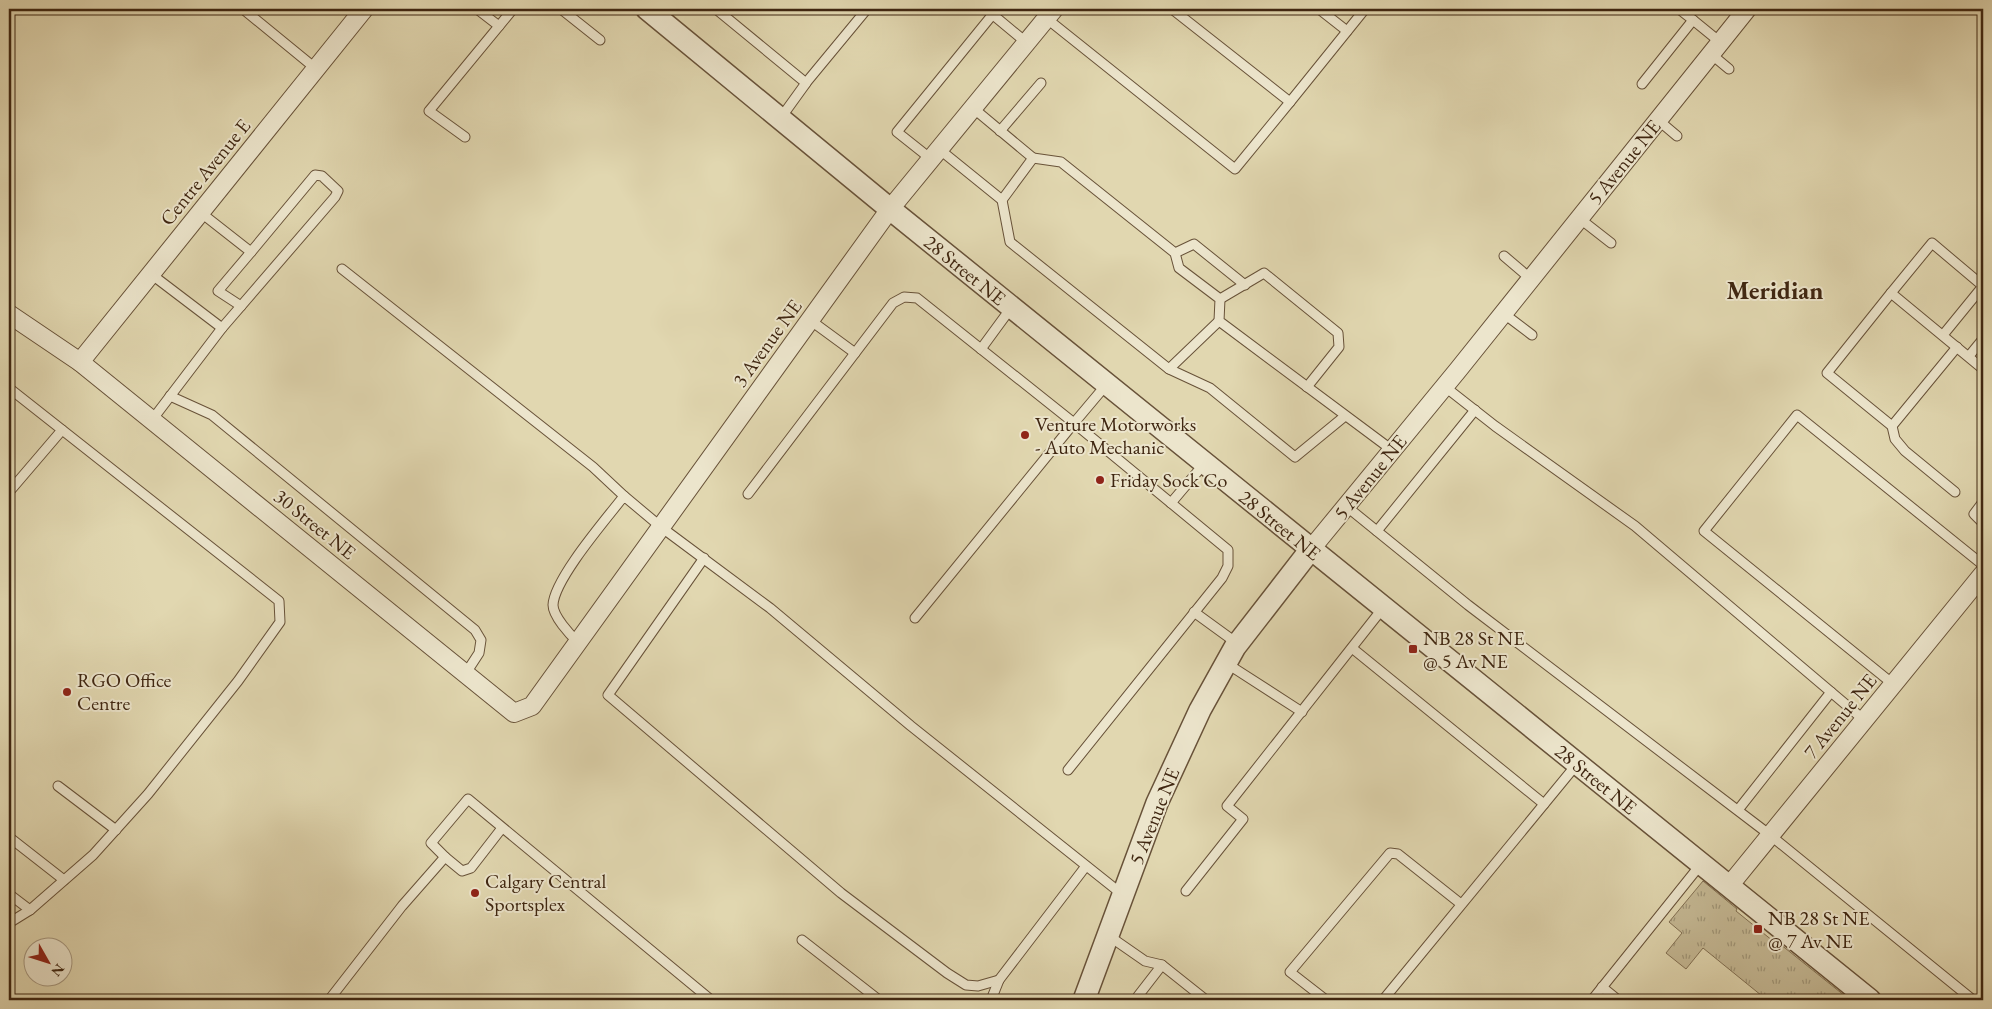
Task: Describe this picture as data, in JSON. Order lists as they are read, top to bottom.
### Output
{
  "streets": {
    "street": [
      "5 Avenue NE",
      "Centre Avenue E",
      "28 Street NE",
      "3 Avenue NE",
      "30 Street NE",
      "7 Avenue NE"
    ]
  },
  "crossings": [
    ["5 Avenue NE", "28 Street NE"],
    ["Centre Avenue E", "30 Street NE"],
    ["28 Street NE", "3 Avenue NE"],
    ["28 Street NE", "7 Avenue NE"],
    ["3 Avenue NE", "30 Street NE"]
  ],
  "districts": ["Meridian"],
  "places": {
    "other": [
      "Venture Motorworks - Auto Mechanic",
      "Friday Sock Co",
      "RGO Office Centre",
      "Calgary Central Sportsplex"
    ],
    "transit": ["NB 28 St NE @ 5 Av NE", "NB 28 St NE @ 7 Av NE"]
  },
  "north": "bottom right"
}
